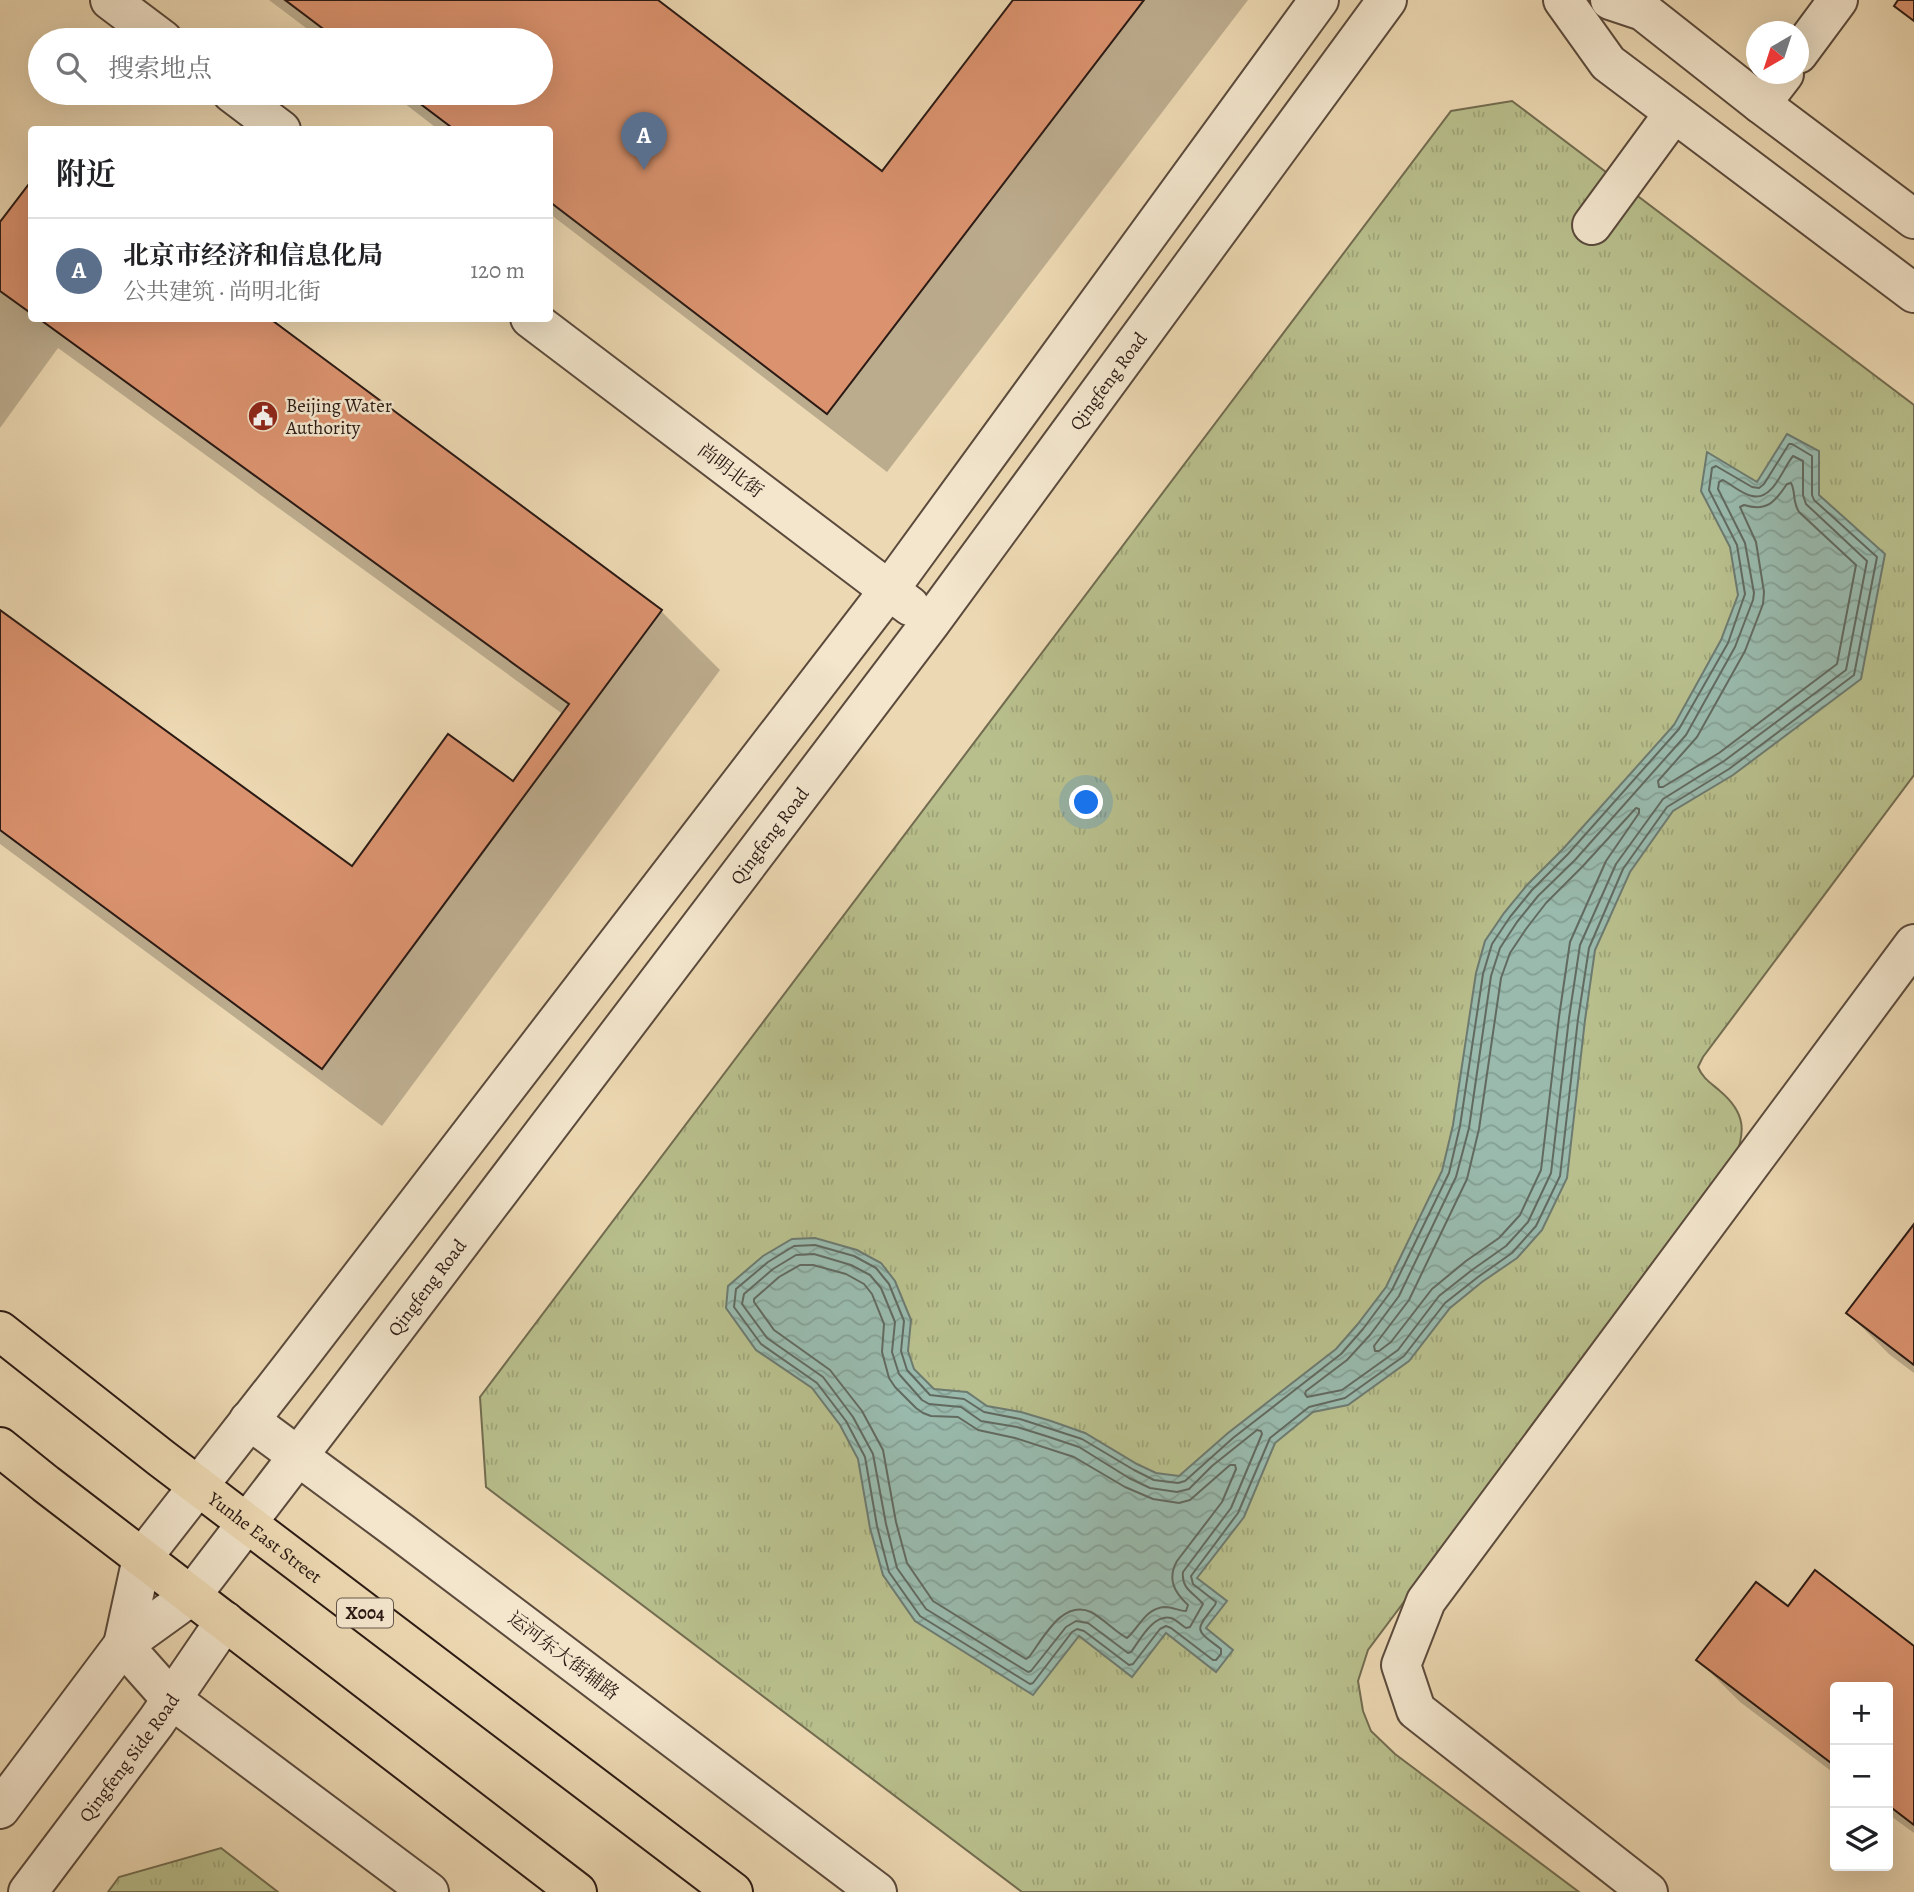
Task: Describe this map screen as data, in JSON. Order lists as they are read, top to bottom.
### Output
{
  "streets": {
    "main road": ["Yunhe East Street", "X004"],
    "street": [
      "Qingfeng Road",
      "尚明北街",
      "运河东大街辅路",
      "Qingfeng Side Road"
    ]
  },
  "crossings": [
    ["Qingfeng Road", "尚明北街"],
    ["Qingfeng Road", "Yunhe East Street"],
    ["Qingfeng Road", "运河东大街辅路"]
  ],
  "places": {
    "public building": ["Beijing Water Authority"]
  },
  "north": "bottom left",
  "page": {
    "search": "搜索地点",
    "pins": "A",
    "heading": "附近",
    "list": [
      {
        "mark": "A",
        "name": "北京市经济和信息化局",
        "note": "公共建筑 · 尚明北街",
        "value": "120 m"
      }
    ],
    "map_buttons": ["+", "−"]
  }
}
